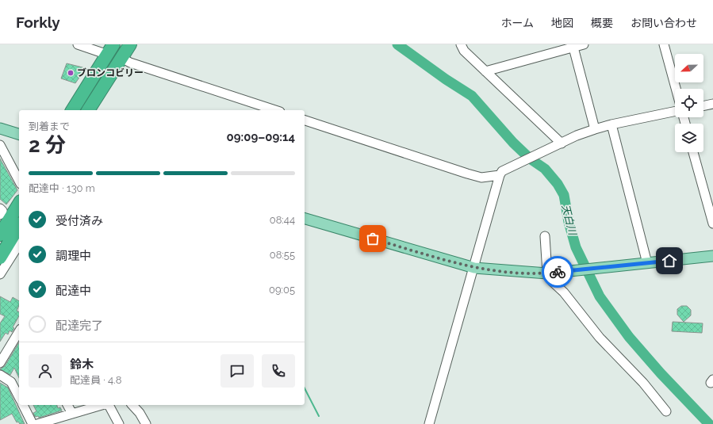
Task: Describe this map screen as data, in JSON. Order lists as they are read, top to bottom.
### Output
{
  "water": ["天白川"],
  "places": ["ブロンコビリー"],
  "north": "left",
  "page": {
    "header": "Forkly",
    "nav": [
      "ホーム",
      "地図",
      "概要",
      "お問い合わせ"
    ],
    "heading": ["2 分", "到着まで", "09:09–09:14"],
    "panel": ["鈴木", "配達員 · 4.8"],
    "bar": "配達中 · 130 m",
    "list": [
      ["受付済み", "08:44"],
      ["調理中", "08:55"],
      ["配達中", "09:05"],
      "配達完了"
    ]
  }
}
